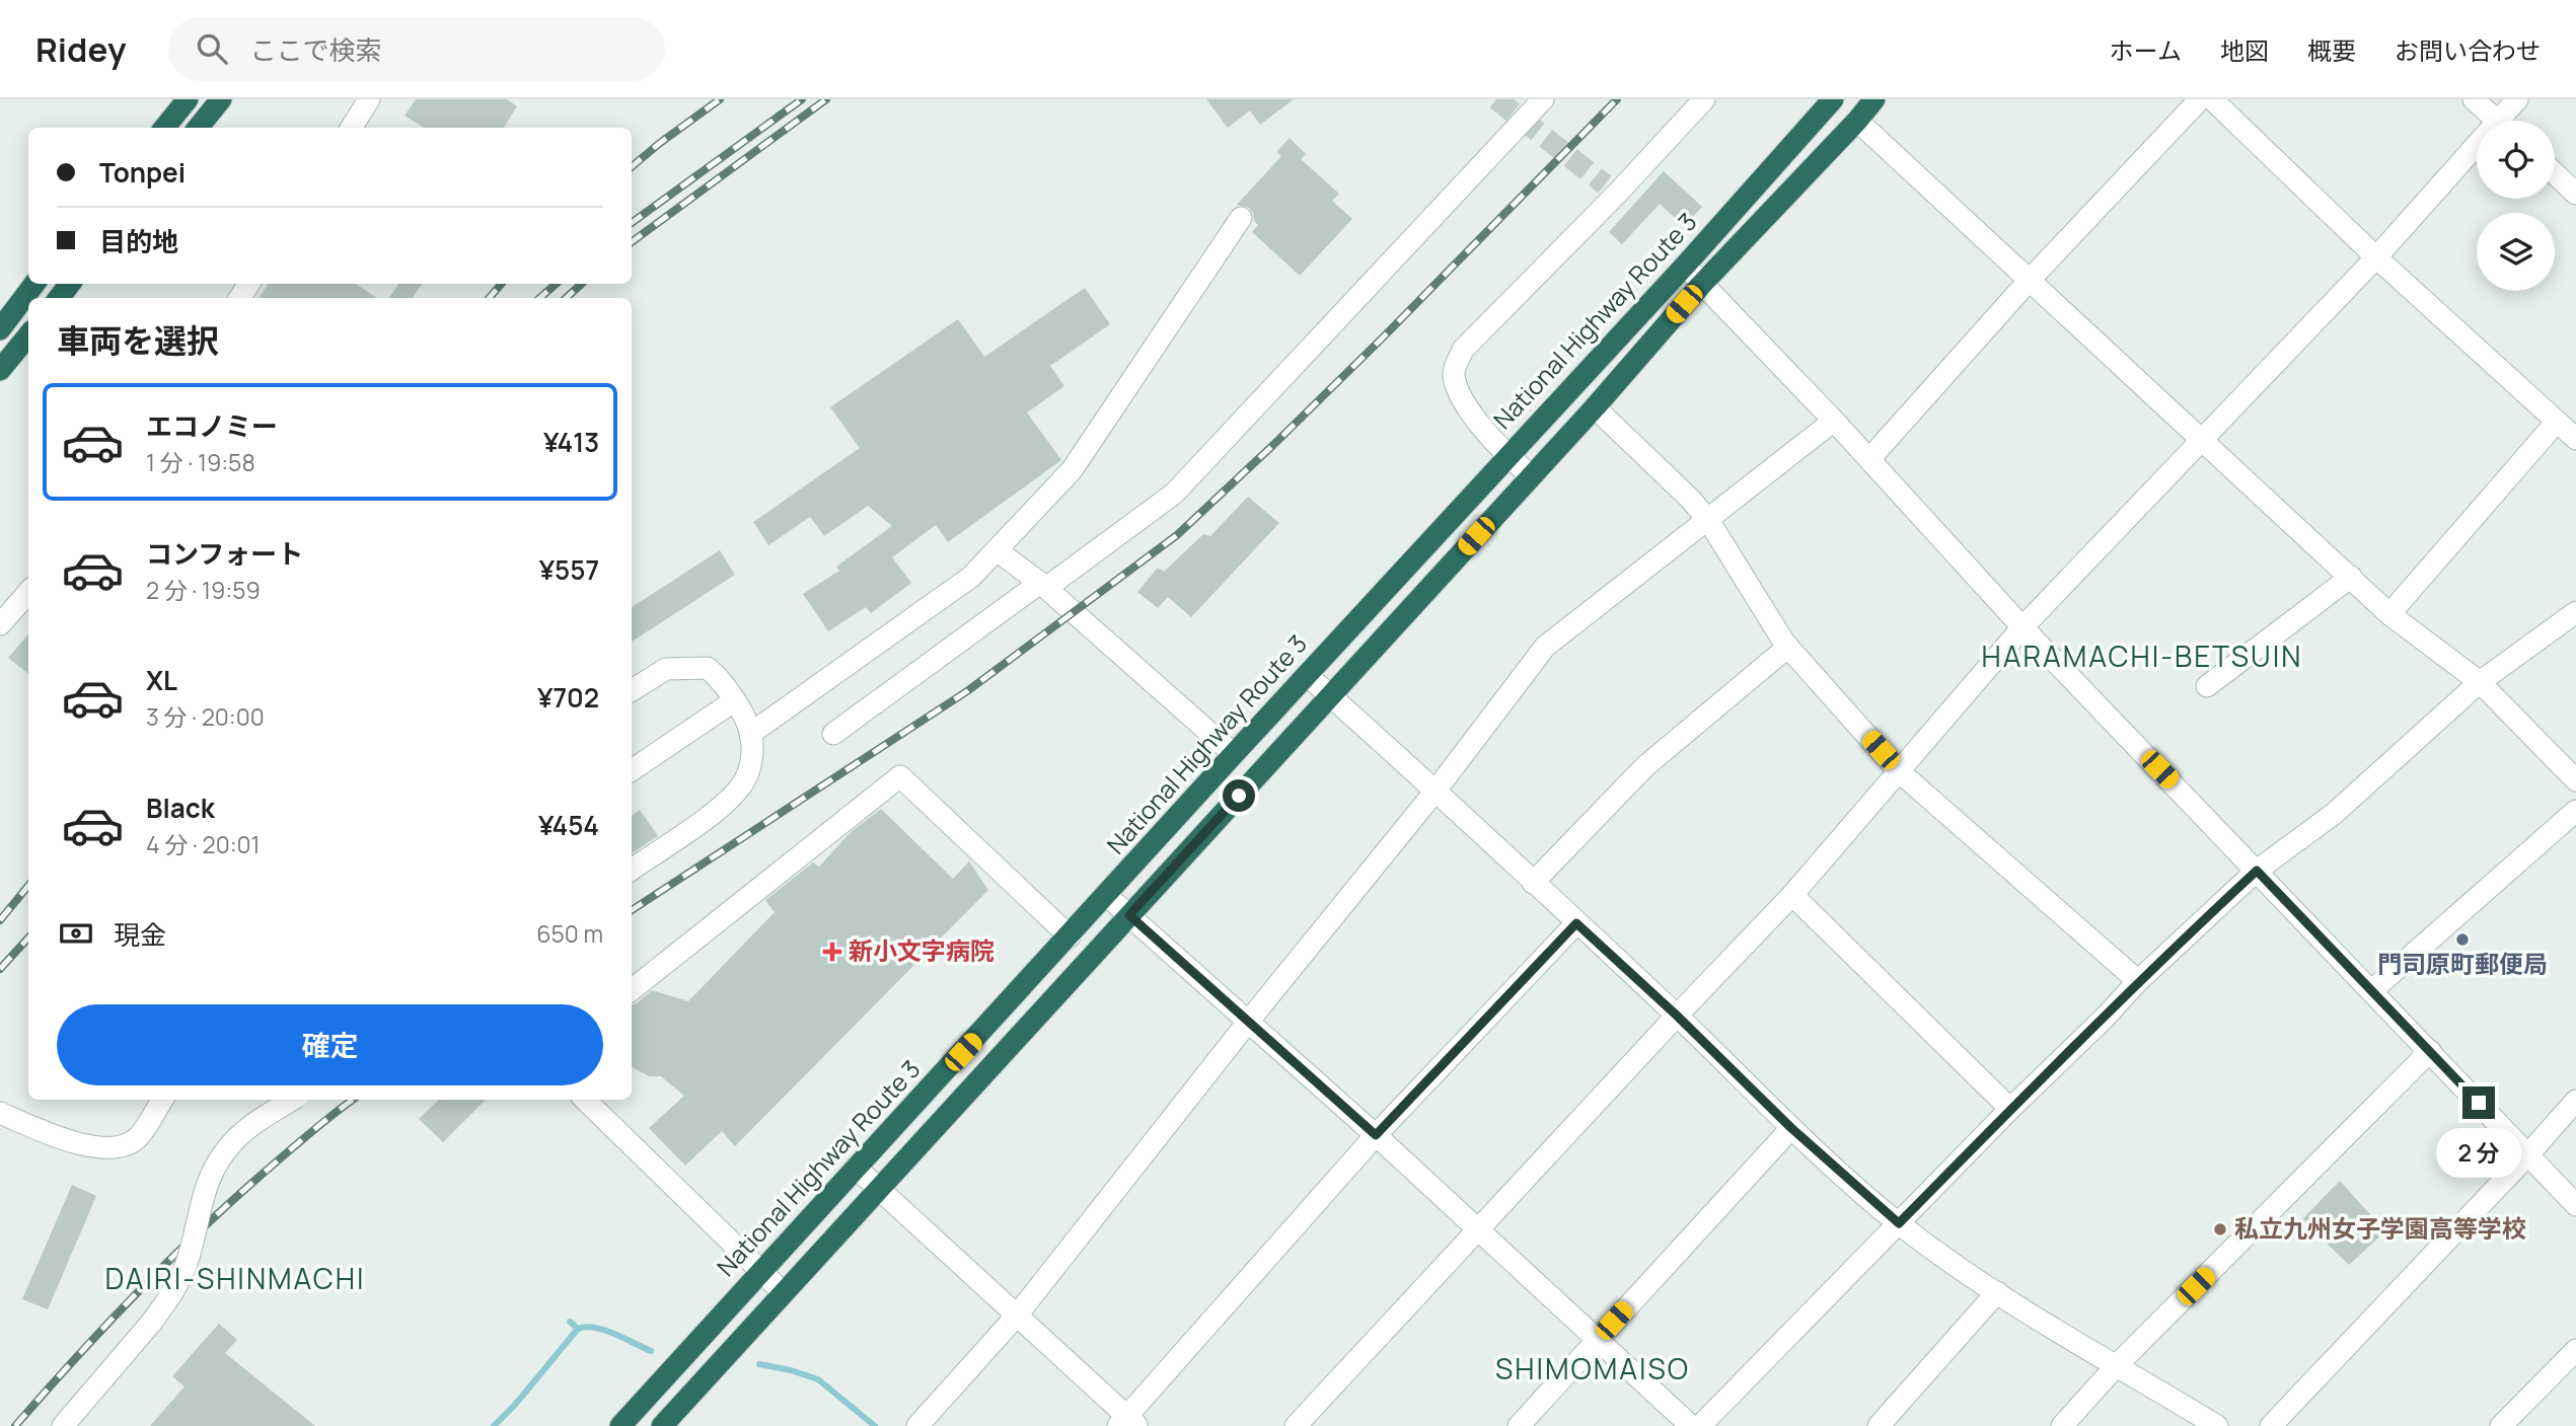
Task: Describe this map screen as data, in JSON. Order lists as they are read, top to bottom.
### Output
{
  "streets": {
    "highway": ["National Highway Route 3"]
  },
  "districts": ["HARAMACHI-BETSUIN", "DAIRI-SHINMACHI", "SHIMOMAISO"],
  "places": {
    "other": ["門司原町郵便局", "私立九州女子学園高等学校"],
    "health": ["新小文字病院"]
  },
  "page": {
    "header": "Ridey",
    "search": "ここで検索",
    "nav": [
      "ホーム",
      "地図",
      "概要",
      "お問い合わせ"
    ],
    "banner": ["Tonpei", "目的地"],
    "heading": "車両を選択",
    "list": [
      {
        "name": "エコノミー",
        "note": "1 分 · 19:58",
        "value": "¥413"
      },
      {
        "name": "コンフォート",
        "note": "2 分 · 19:59",
        "value": "¥557"
      },
      {
        "name": "XL",
        "note": "3 分 · 20:00",
        "value": "¥702"
      },
      {
        "name": "Black",
        "note": "4 分 · 20:01",
        "value": "¥454"
      }
    ],
    "pay": ["現金", "650 m"],
    "buttons": "確定",
    "bubble": "2 分"
  }
}
